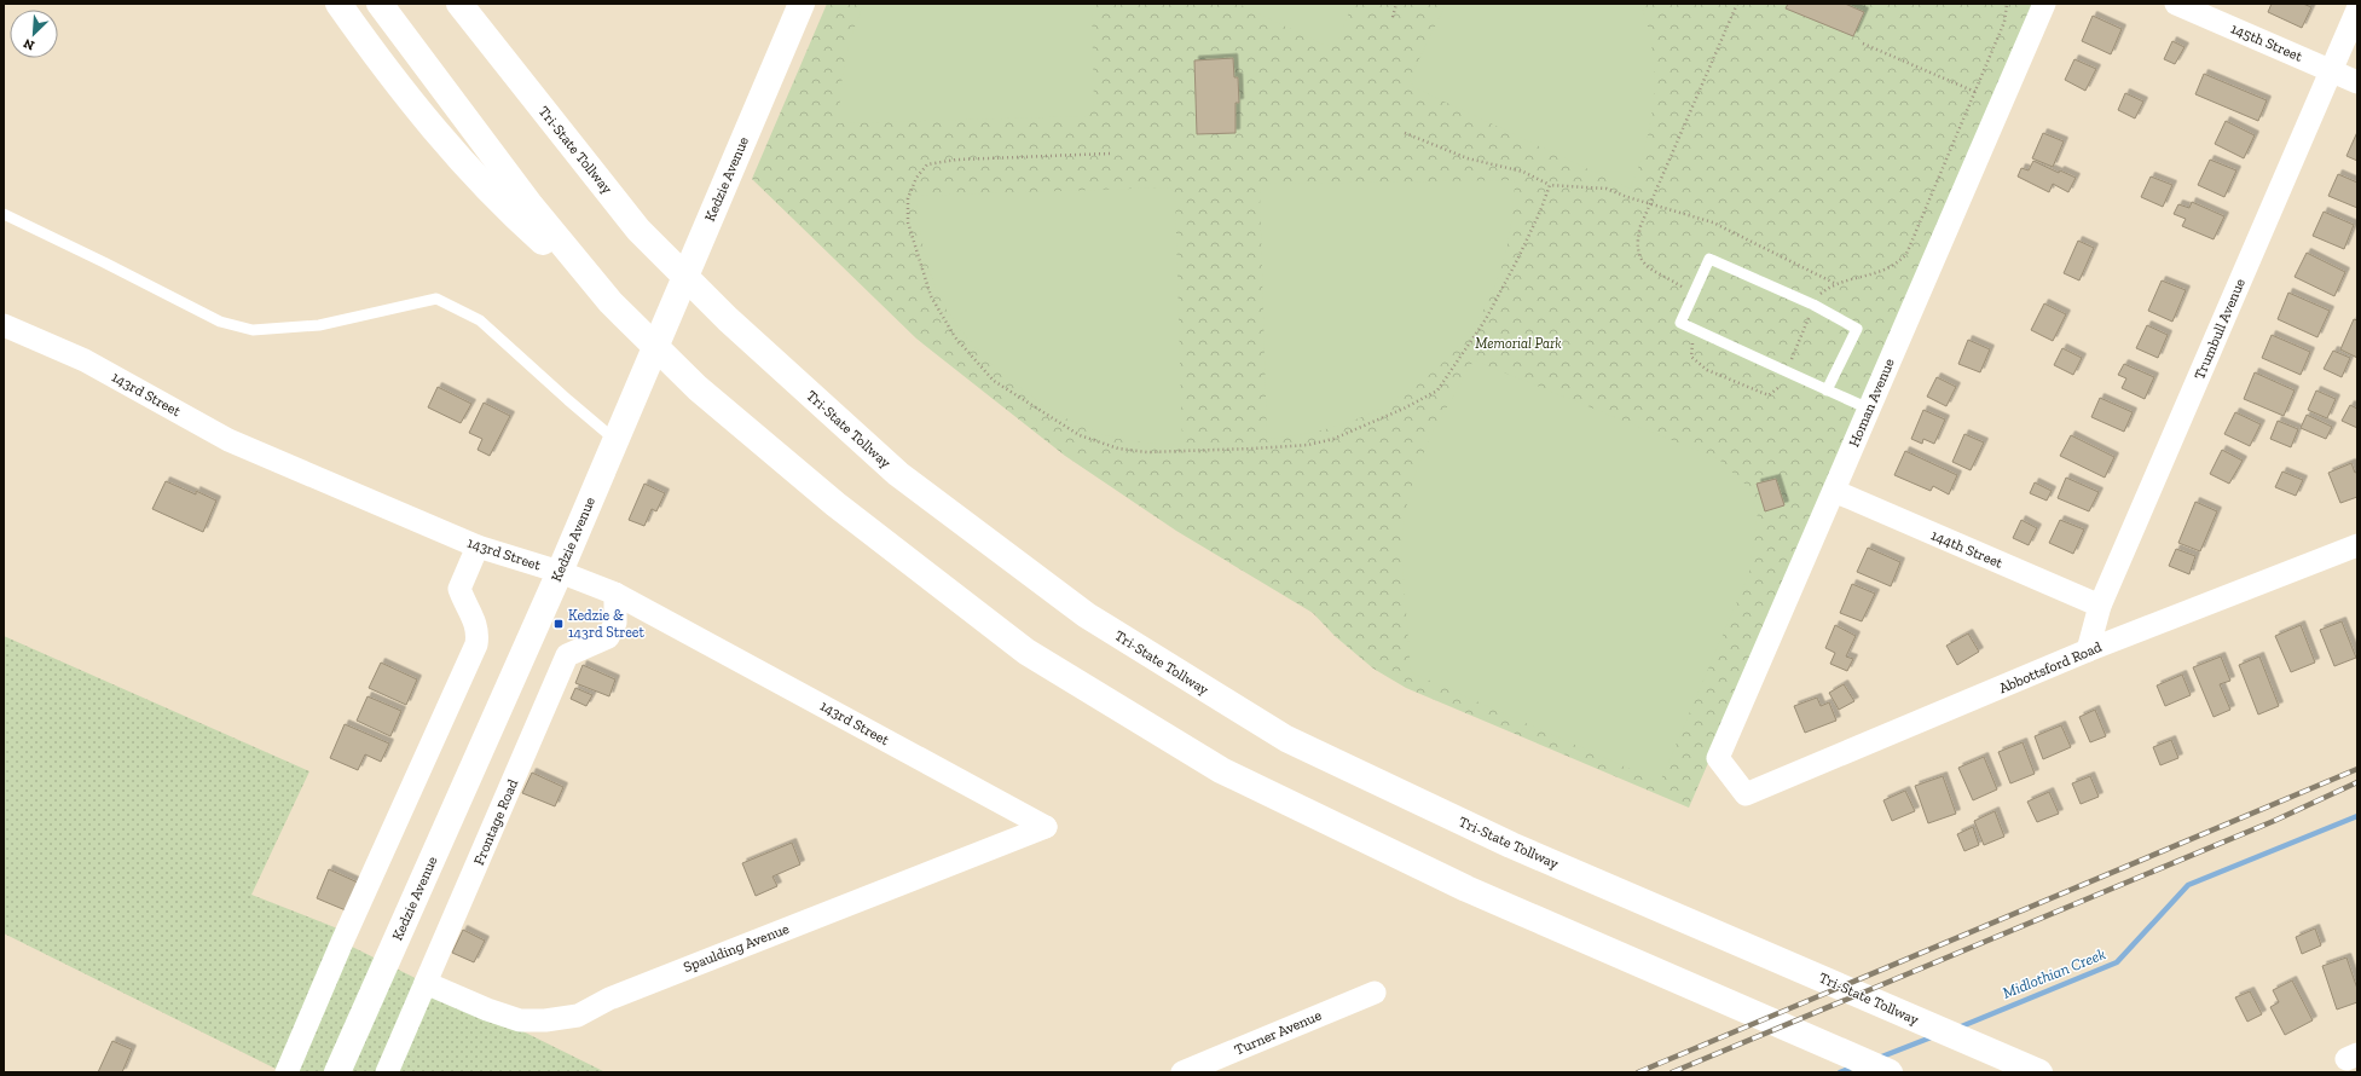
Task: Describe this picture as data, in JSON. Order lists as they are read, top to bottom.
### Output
{
  "streets": {
    "main road": ["Tri-State Tollway", "Kedzie Avenue"],
    "street": [
      "145th Street",
      "Trumbull Avenue",
      "143rd Street",
      "Homan Avenue",
      "144th Street",
      "Abbottsford Road",
      "Frontage Road",
      "Spaulding Avenue",
      "Turner Avenue"
    ]
  },
  "crossings": [
    ["145th Street", "Trumbull Avenue"],
    ["Kedzie Avenue", "143rd Street"],
    ["Trumbull Avenue", "144th Street"],
    ["Trumbull Avenue", "Abbottsford Road"],
    ["143rd Street", "Frontage Road"],
    ["143rd Street", "Spaulding Avenue"],
    ["Homan Avenue", "144th Street"],
    ["Homan Avenue", "Abbottsford Road"],
    ["Frontage Road", "Spaulding Avenue"]
  ],
  "water": ["Midlothian Creek"],
  "parks": ["Memorial Park"],
  "places": {
    "transit": ["Kedzie & 143rd Street"]
  },
  "north": "bottom left"
}
